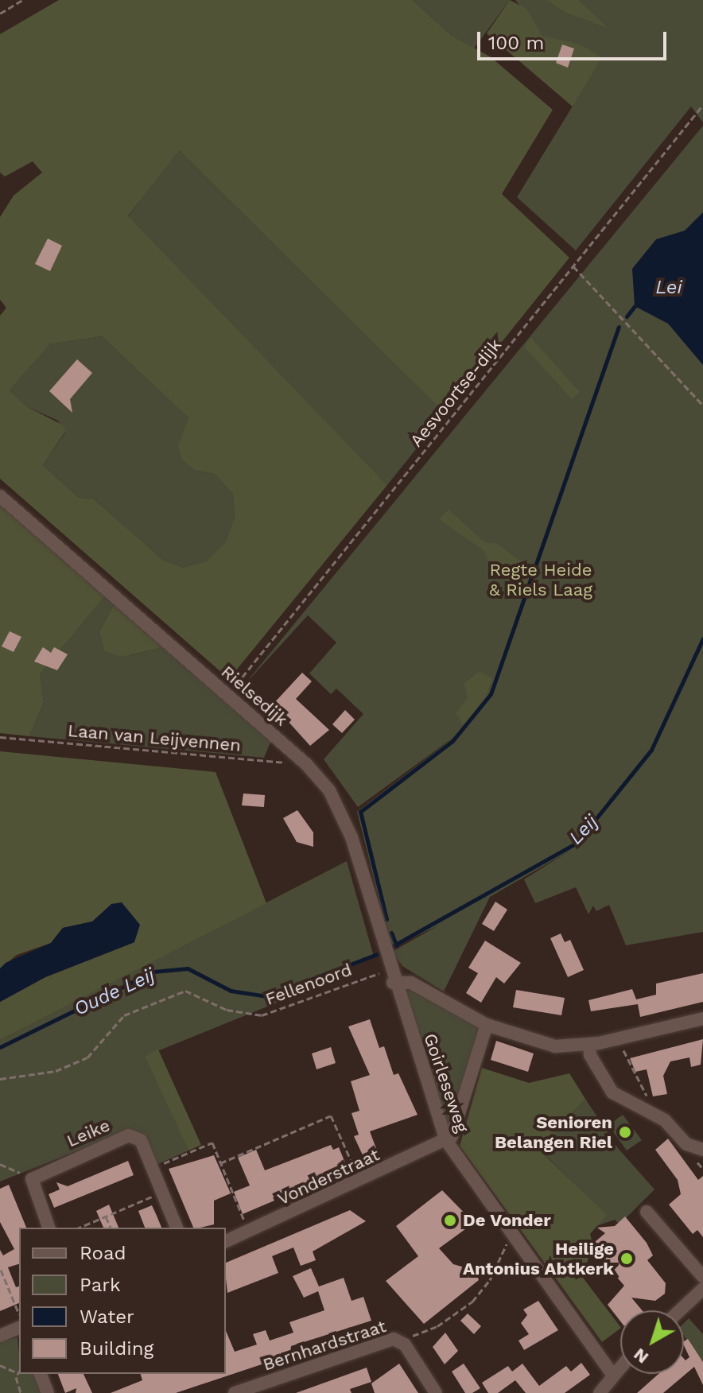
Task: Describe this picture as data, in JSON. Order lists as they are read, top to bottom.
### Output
{
  "streets": {
    "street": [
      "Rielsedijk",
      "Goirleseweg",
      "Leike",
      "Vonderstraat",
      "Bernhardstraat"
    ],
    "path": ["Aesvoortse-dijk", "Laan van Leijvennen", "Fellenoord"]
  },
  "crossings": [
    ["Aesvoortse-dijk", "Rielsedijk"],
    ["Rielsedijk", "Laan van Leijvennen"],
    ["Rielsedijk", "Fellenoord"],
    ["Rielsedijk", "Goirleseweg"],
    ["Fellenoord", "Goirleseweg"],
    ["Goirleseweg", "Vonderstraat"]
  ],
  "water": ["Lei", "Leij", "Oude Leij"],
  "parks": ["Regte Heide & Riels Laag"],
  "places": ["Senioren Belangen Riel", "De Vonder", "Heilige Antonius Abtkerk"],
  "legend": [
    "Road",
    "Park",
    "Water",
    "Building"
  ],
  "scale_bar": "100 m",
  "north": "bottom left"
}
